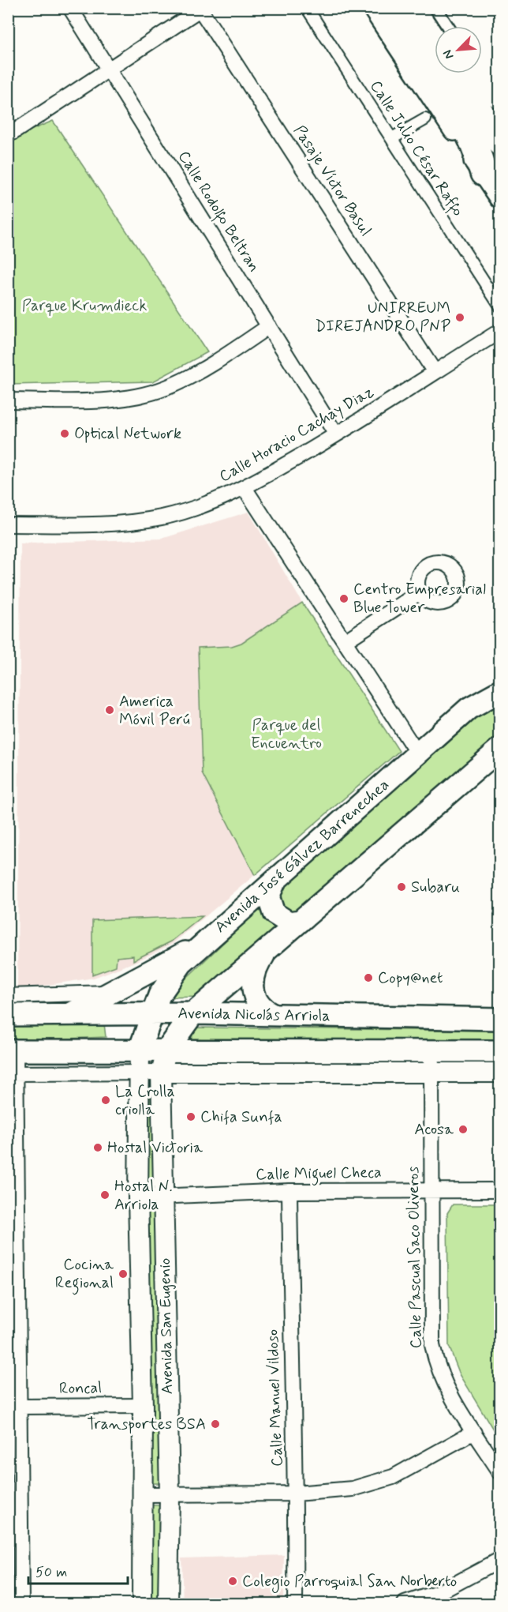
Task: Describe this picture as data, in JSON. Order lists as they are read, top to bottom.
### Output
{
  "streets": {
    "main road": ["Avenida José Gálvez Barrenechea", "Avenida Nicolás Arriola"],
    "street": [
      "Calle Julio César Raffo",
      "Pasaje Víctor Basul",
      "Calle Rodolfo Beltran",
      "Calle Horacio Cachay Diaz",
      "Calle Miguel Checa",
      "Calle Pascual Saco Oliveros",
      "Avenida San Eugenio",
      "Roncal",
      "Calle Manuel Vildoso"
    ]
  },
  "crossings": [
    ["Pasaje Víctor Basul", "Calle Horacio Cachay Diaz"],
    ["Calle Rodolfo Beltran", "Calle Horacio Cachay Diaz"],
    ["Avenida José Gálvez Barrenechea", "Avenida Nicolás Arriola"],
    ["Avenida José Gálvez Barrenechea", "Avenida San Eugenio"],
    ["Calle Miguel Checa", "Calle Pascual Saco Oliveros"],
    ["Calle Miguel Checa", "Avenida San Eugenio"],
    ["Calle Miguel Checa", "Calle Manuel Vildoso"],
    ["Avenida San Eugenio", "Roncal"]
  ],
  "parks": ["Parque Krumdieck", "Parque del Encuentro"],
  "places": [
    "UNIRREUM DIREJANDRO PNP",
    "Optical Network",
    "Centro Empresarial Blue Tower",
    "America Móvil Perú",
    "Subaru",
    "Copy@net",
    "La Crolla criolla",
    "Chifa Sunfa",
    "Acosa",
    "Hostal Victoria",
    "Hostal N. Arriola",
    "Cocina Regional",
    "Transportes BSA",
    "Colegio Parroquial San Norberto"
  ],
  "scale_bar": "50 m",
  "north": "bottom left"
}
